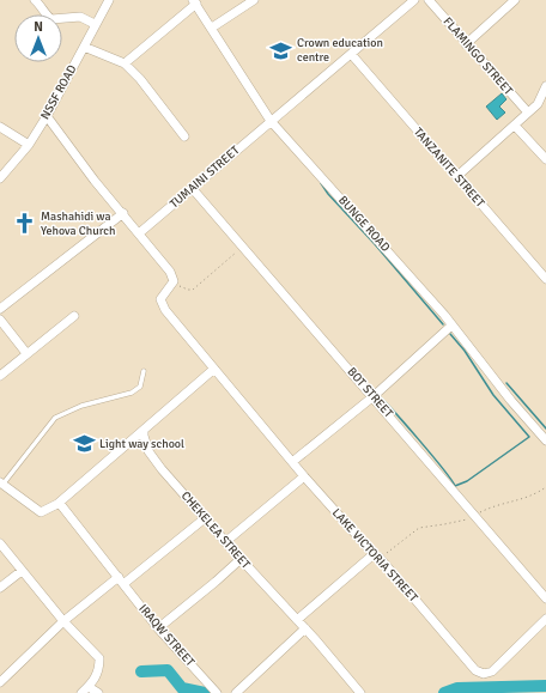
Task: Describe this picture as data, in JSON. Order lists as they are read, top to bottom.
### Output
{
  "streets": {
    "street": [
      "FLAMINGO STREET",
      "NSSF ROAD",
      "TANZANITE STREET",
      "TUMAINI STREET",
      "BUNGE ROAD",
      "BOT STREET",
      "CHEKELEA STREET",
      "LAKE VICTORIA STREET",
      "IRAQW STREET"
    ]
  },
  "crossings": [
    ["TANZANITE STREET", "TUMAINI STREET"],
    ["TUMAINI STREET", "BUNGE ROAD"],
    ["TUMAINI STREET", "BOT STREET"]
  ],
  "places": {
    "school or university": ["Crown education centre", "Light way school"],
    "church": ["Mashahidi wa Yehova Church"]
  },
  "north": "top"
}
